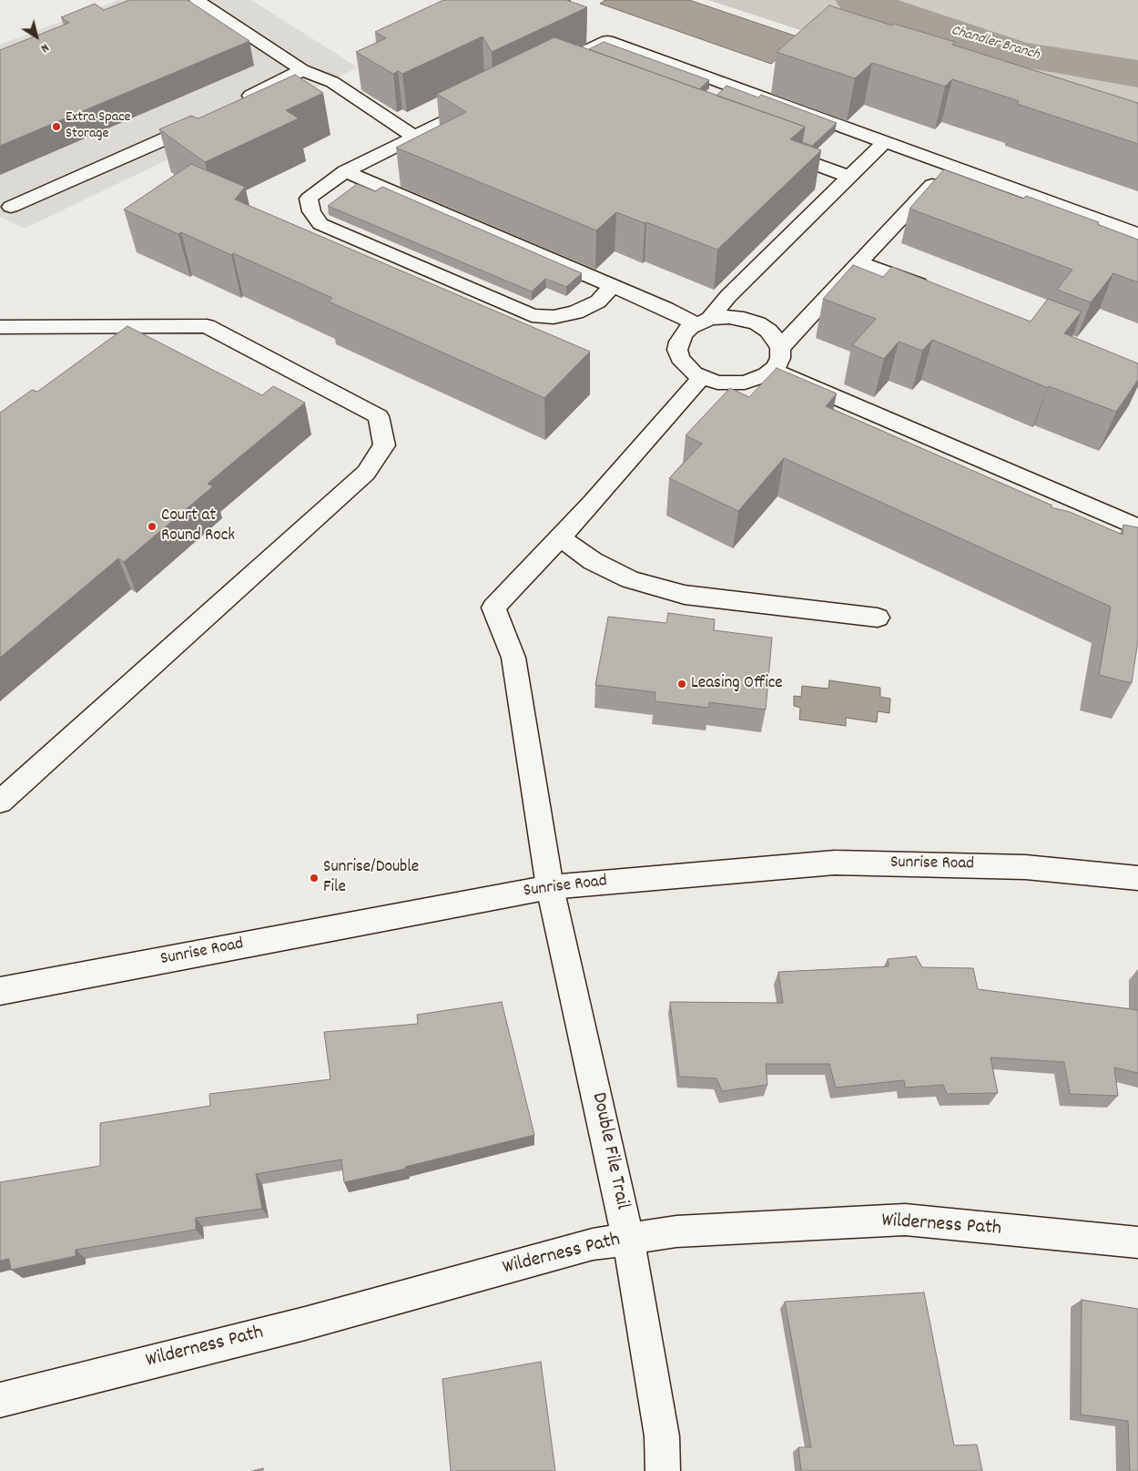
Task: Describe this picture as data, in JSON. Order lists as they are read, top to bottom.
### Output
{
  "streets": {
    "street": ["Sunrise Road", "Double File Trail", "Wilderness Path"]
  },
  "crossings": [
    ["Sunrise Road", "Double File Trail"],
    ["Double File Trail", "Wilderness Path"]
  ],
  "water": ["Chandler Branch"],
  "places": [
    "Extra Space Storage",
    "Court at Round Rock",
    "Leasing Office",
    "Sunrise/Double File"
  ],
  "north": "bottom right"
}
